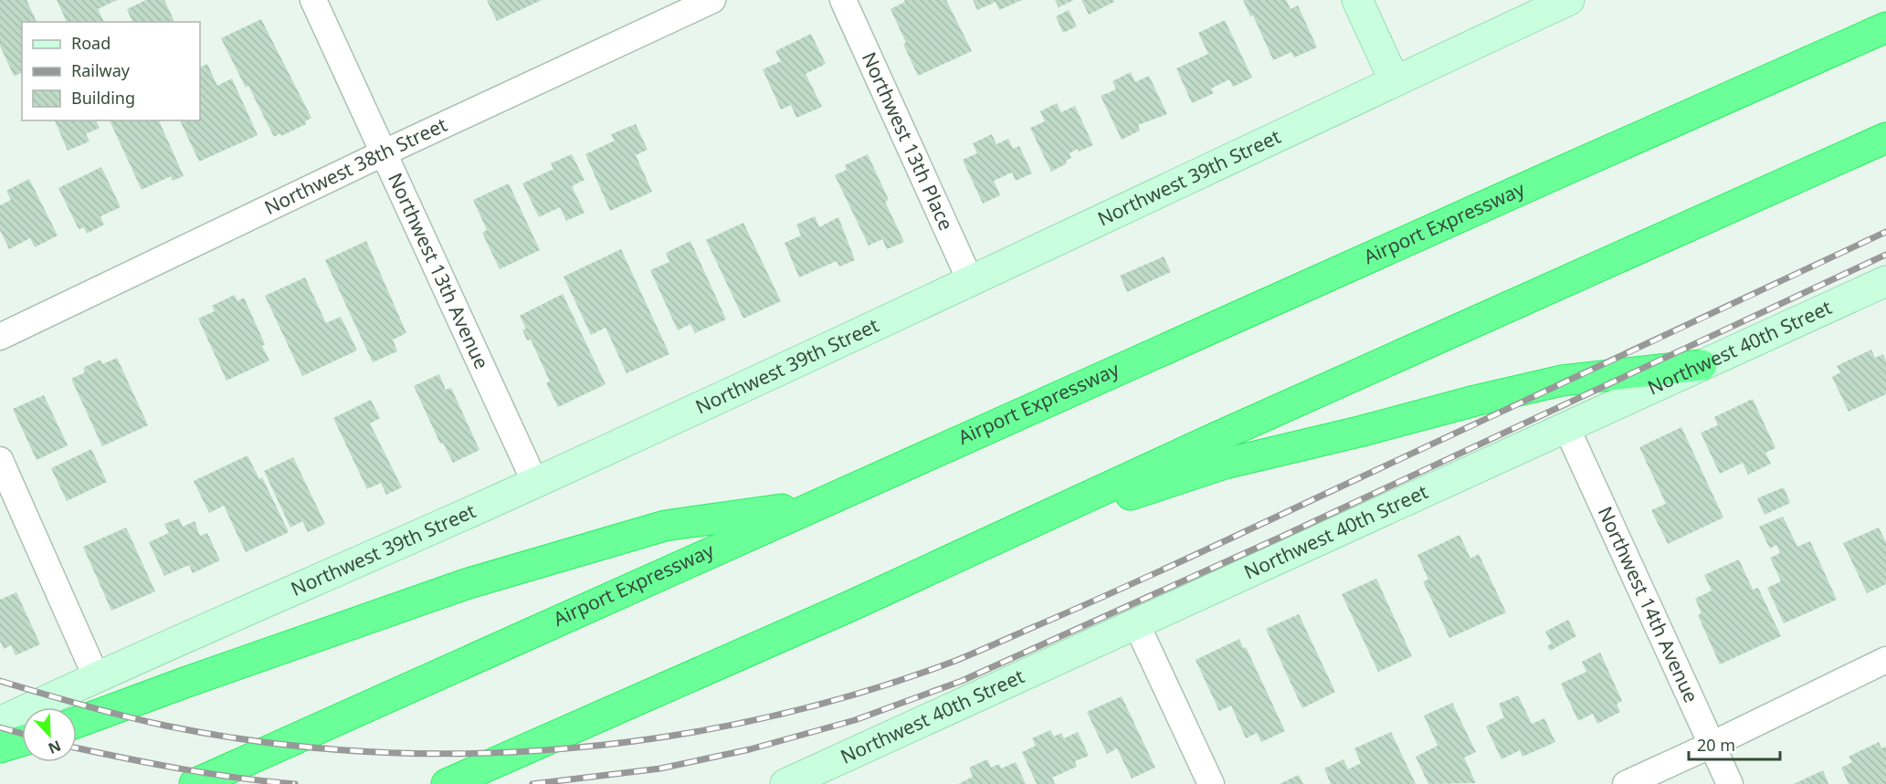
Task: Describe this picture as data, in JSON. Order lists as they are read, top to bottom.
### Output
{
  "streets": {
    "highway": ["Airport Expressway"],
    "main road": ["Northwest 39th Street", "Northwest 40th Street"],
    "street": [
      "Northwest 13th Place",
      "Northwest 38th Street",
      "Northwest 13th Avenue",
      "Northwest 14th Avenue"
    ]
  },
  "crossings": [
    ["Northwest 13th Place", "Northwest 39th Street"],
    ["Northwest 38th Street", "Northwest 13th Avenue"],
    ["Northwest 39th Street", "Northwest 13th Avenue"],
    ["Northwest 40th Street", "Northwest 14th Avenue"]
  ],
  "legend": ["Road", "Railway", "Building"],
  "scale_bar": "20 m",
  "north": "bottom right"
}
